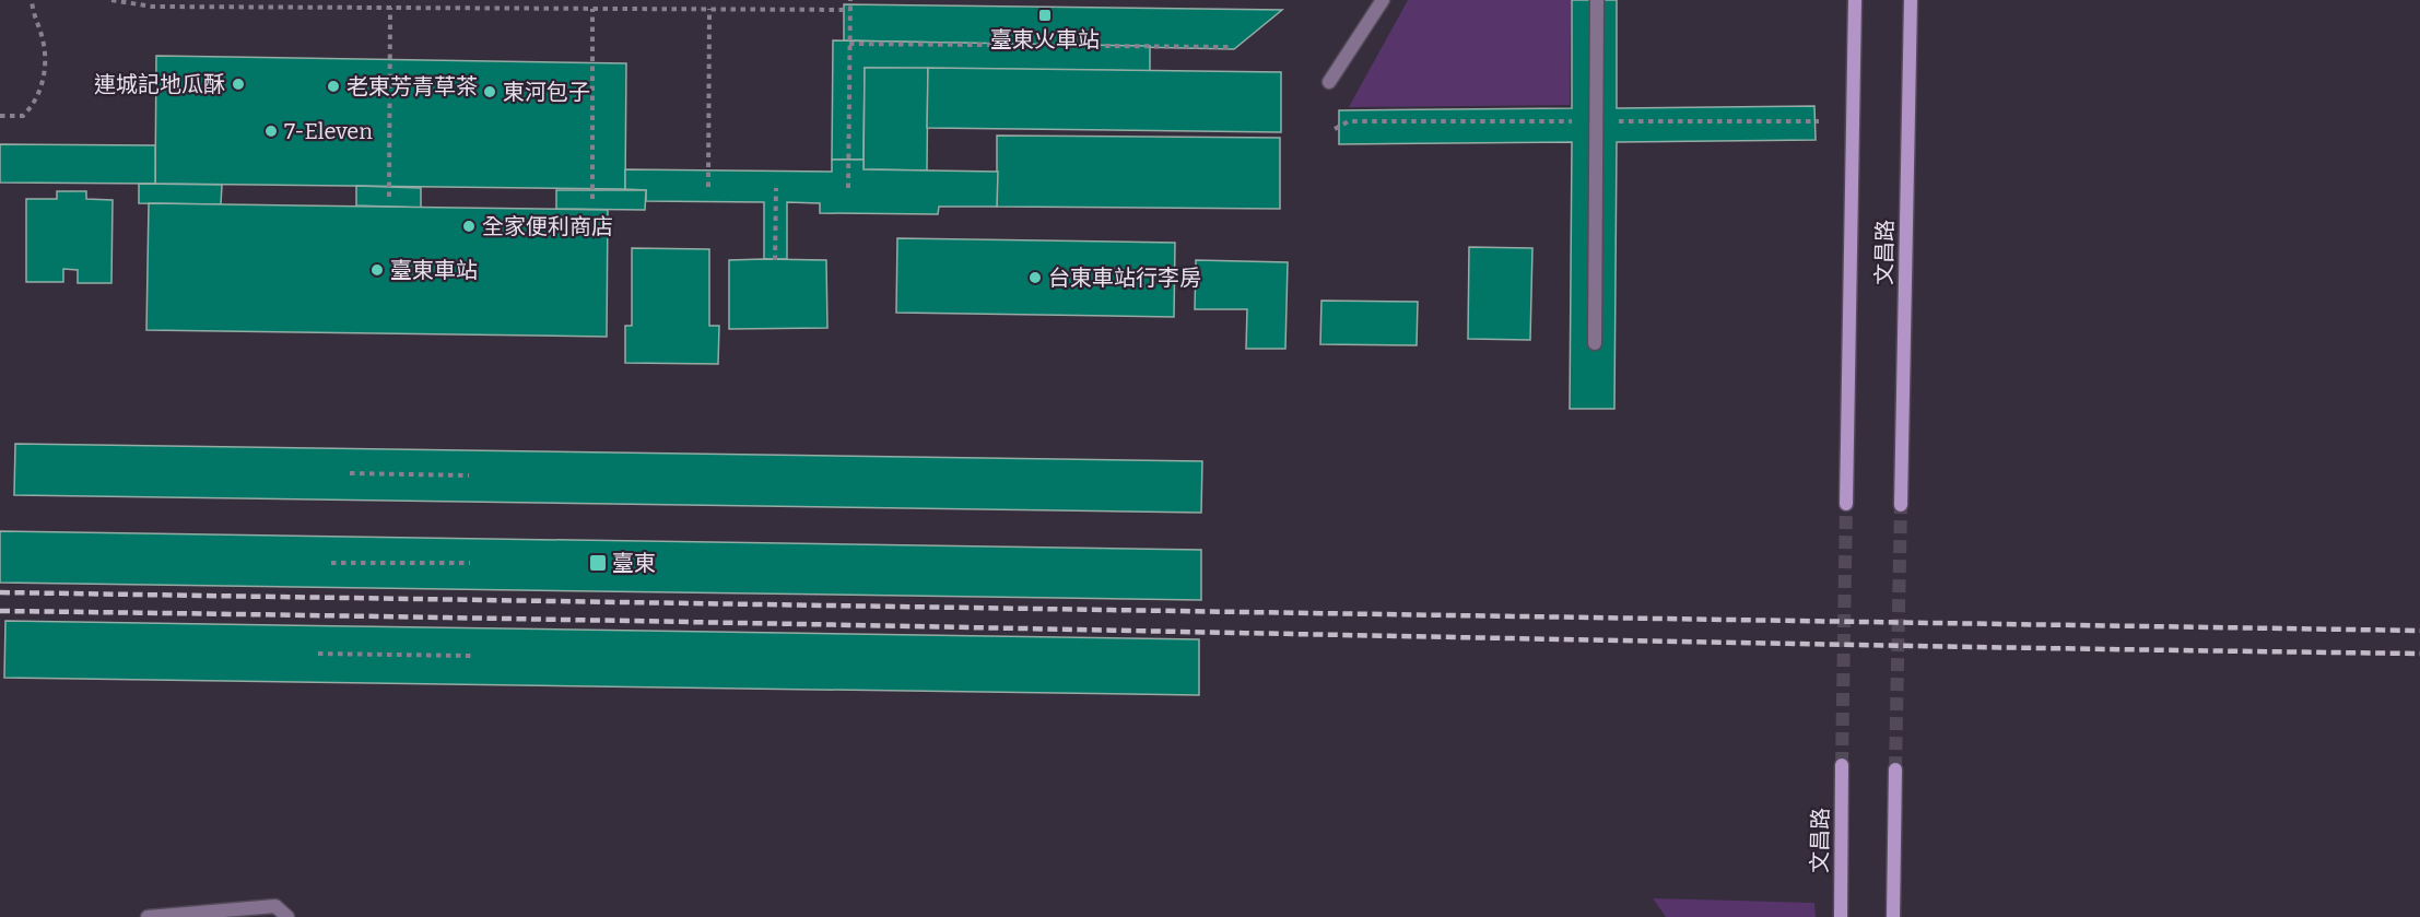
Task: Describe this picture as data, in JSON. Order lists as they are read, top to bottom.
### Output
{
  "streets": {
    "street": ["文昌路"]
  },
  "places": {
    "transit": ["臺東火車站", "臺東"],
    "other": [
      "連城記地瓜酥",
      "老東芳青草茶",
      "東河包子",
      "7-Eleven",
      "全家便利商店",
      "臺東車站",
      "台東車站行李房"
    ]
  }
}
